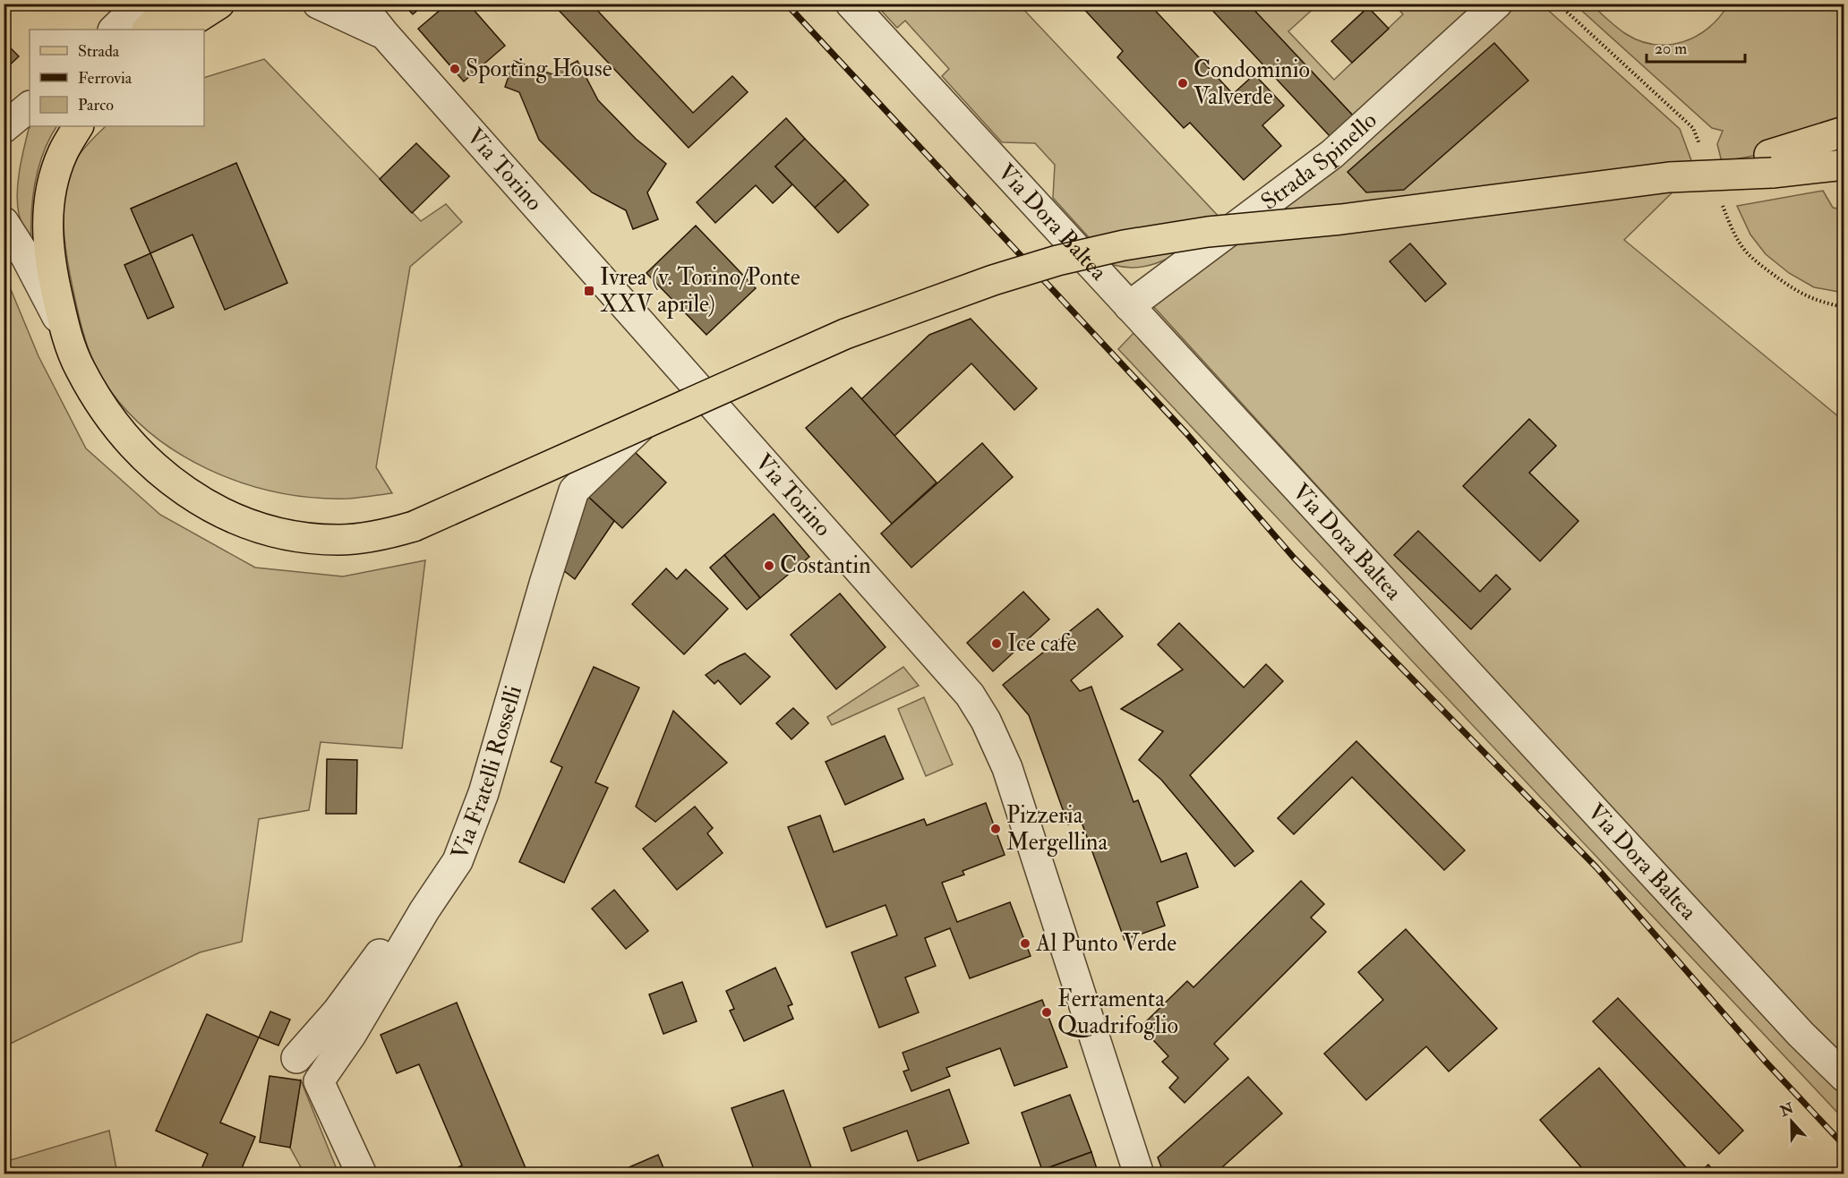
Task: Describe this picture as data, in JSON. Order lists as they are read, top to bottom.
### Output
{
  "streets": {
    "street": [
      "Strada Spinello",
      "Via Torino",
      "Via Dora Baltea",
      "Via Fratelli Rosselli"
    ]
  },
  "crossings": [
    ["Strada Spinello", "Via Dora Baltea"],
    ["Via Torino", "Via Fratelli Rosselli"]
  ],
  "places": {
    "other": [
      "Sporting House",
      "Condominio Valverde",
      "Costantin",
      "Ice cafe",
      "Pizzeria Mergellina",
      "Al Punto Verde",
      "Ferramenta Quadrifoglio"
    ],
    "transit": ["Ivrea (v. Torino/Ponte XXV aprile)"]
  },
  "legend": ["Strada", "Ferrovia", "Parco"],
  "scale_bar": "20 m",
  "north": "top"
}
